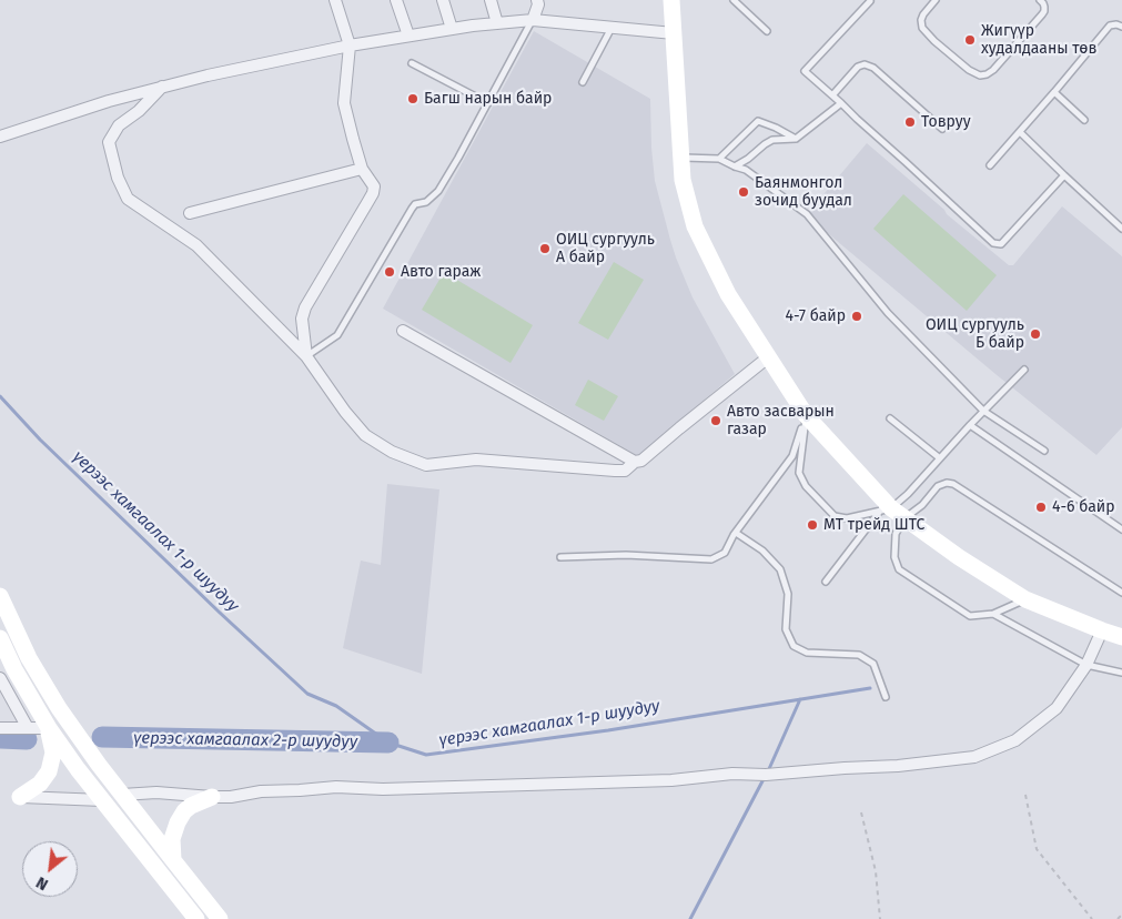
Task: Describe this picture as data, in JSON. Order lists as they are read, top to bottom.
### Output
{
  "water": ["үерээс хамгаалах 1-р шуудуу", "үерээс хамгаалах 2-р шуудуу"],
  "places": [
    "Жигүүр худалдааны төв",
    "Багш нарын байр",
    "Товруу",
    "Баянмонгол зочид буудал",
    "ОИЦ сургууль А байр",
    "Авто гараж",
    "4-7 байр",
    "ОИЦ сургууль Б байр",
    "Авто засварын газар",
    "4-6 байр",
    "МТ трейд ШТС"
  ],
  "north": "bottom left"
}
